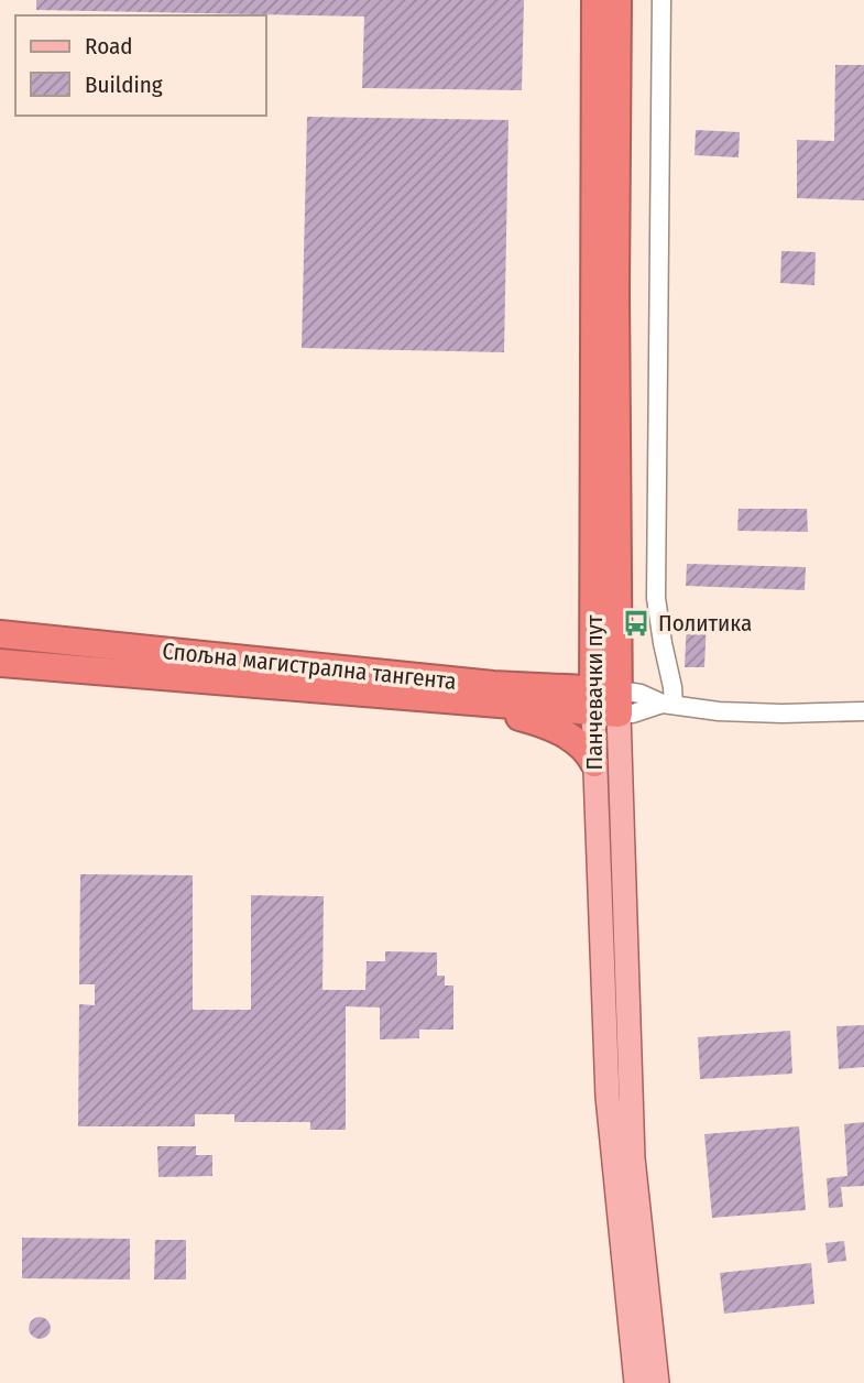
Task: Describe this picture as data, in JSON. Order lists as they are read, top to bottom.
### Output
{
  "streets": {
    "highway": ["Спољна магистрална тангента", "Панчевачки пут"]
  },
  "crossings": [
    ["Спољна магистрална тангента", "Панчевачки пут"]
  ],
  "places": {
    "bus stop": ["Политика"]
  },
  "legend": ["Road", "Building"]
}
